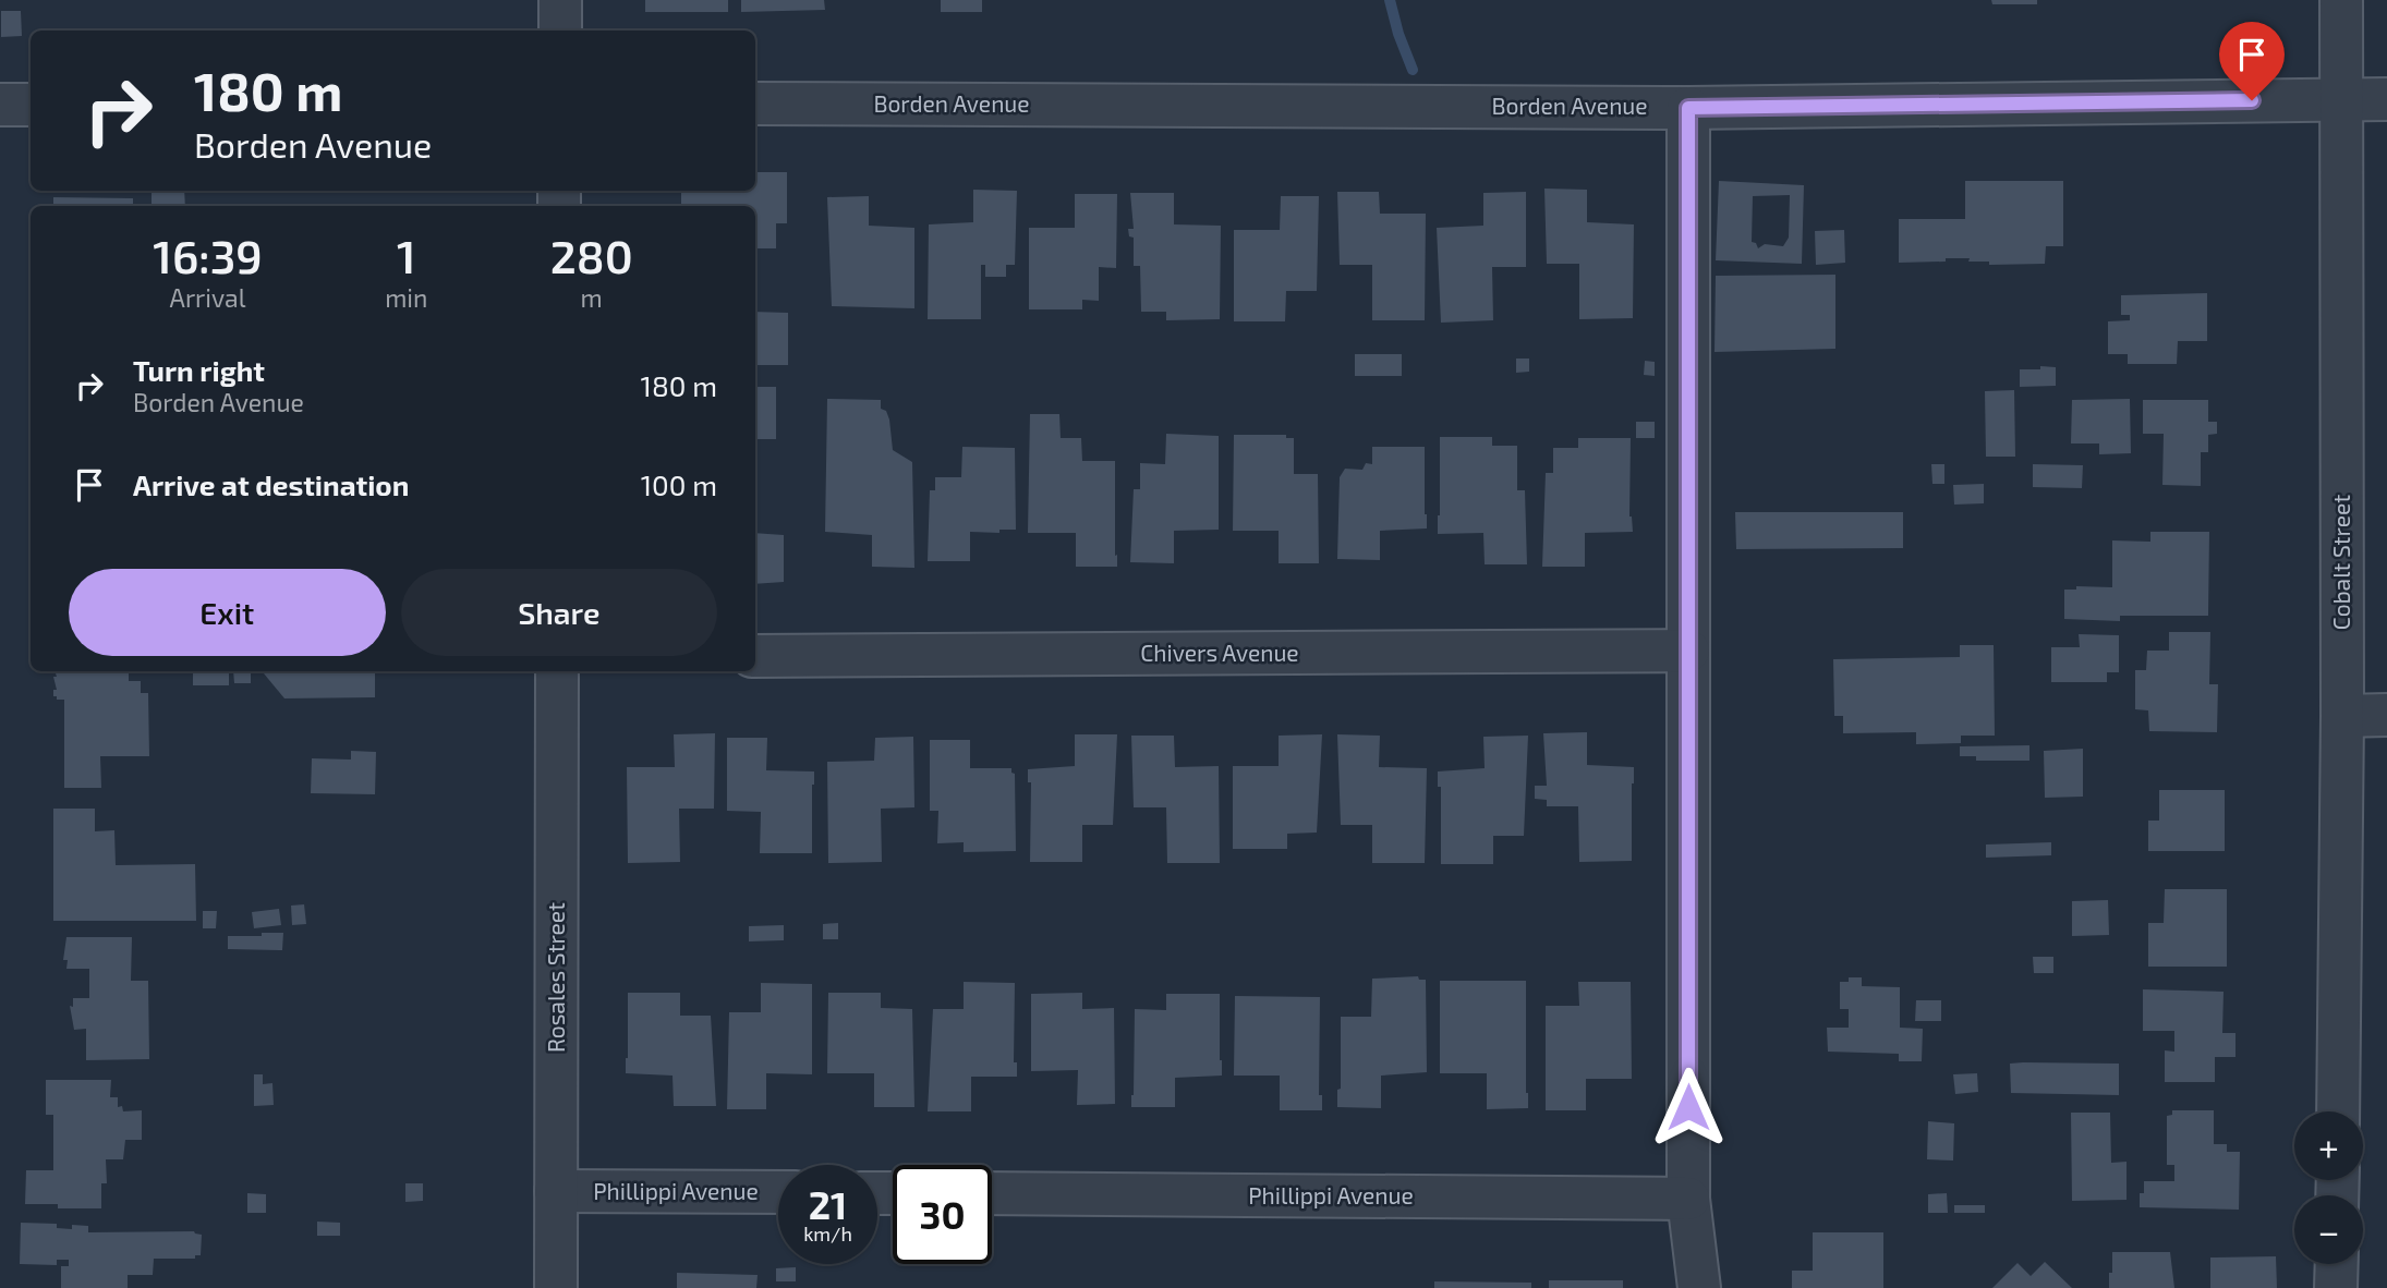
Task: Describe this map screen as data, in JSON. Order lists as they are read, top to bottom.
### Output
{
  "streets": {
    "street": [
      "Borden Avenue",
      "Cobalt Street",
      "Chivers Avenue",
      "Rosales Street",
      "Phillippi Avenue"
    ]
  },
  "crossings": [
    ["Borden Avenue", "Cobalt Street"],
    ["Rosales Street", "Phillippi Avenue"]
  ],
  "page": {
    "turn": ["180 m", "Borden Avenue"],
    "eta": [
      "16:39",
      "Arrival",
      "1",
      "min",
      "280",
      "m"
    ],
    "list": [
      {
        "name": "Turn right",
        "note": "Borden Avenue",
        "value": "180 m"
      },
      {
        "name": "Arrive at destination",
        "value": "100 m"
      }
    ],
    "buttons": ["Exit", "Share"],
    "map_buttons": ["+", "−"],
    "speed": "21 km/h",
    "limit": "30"
  }
}
